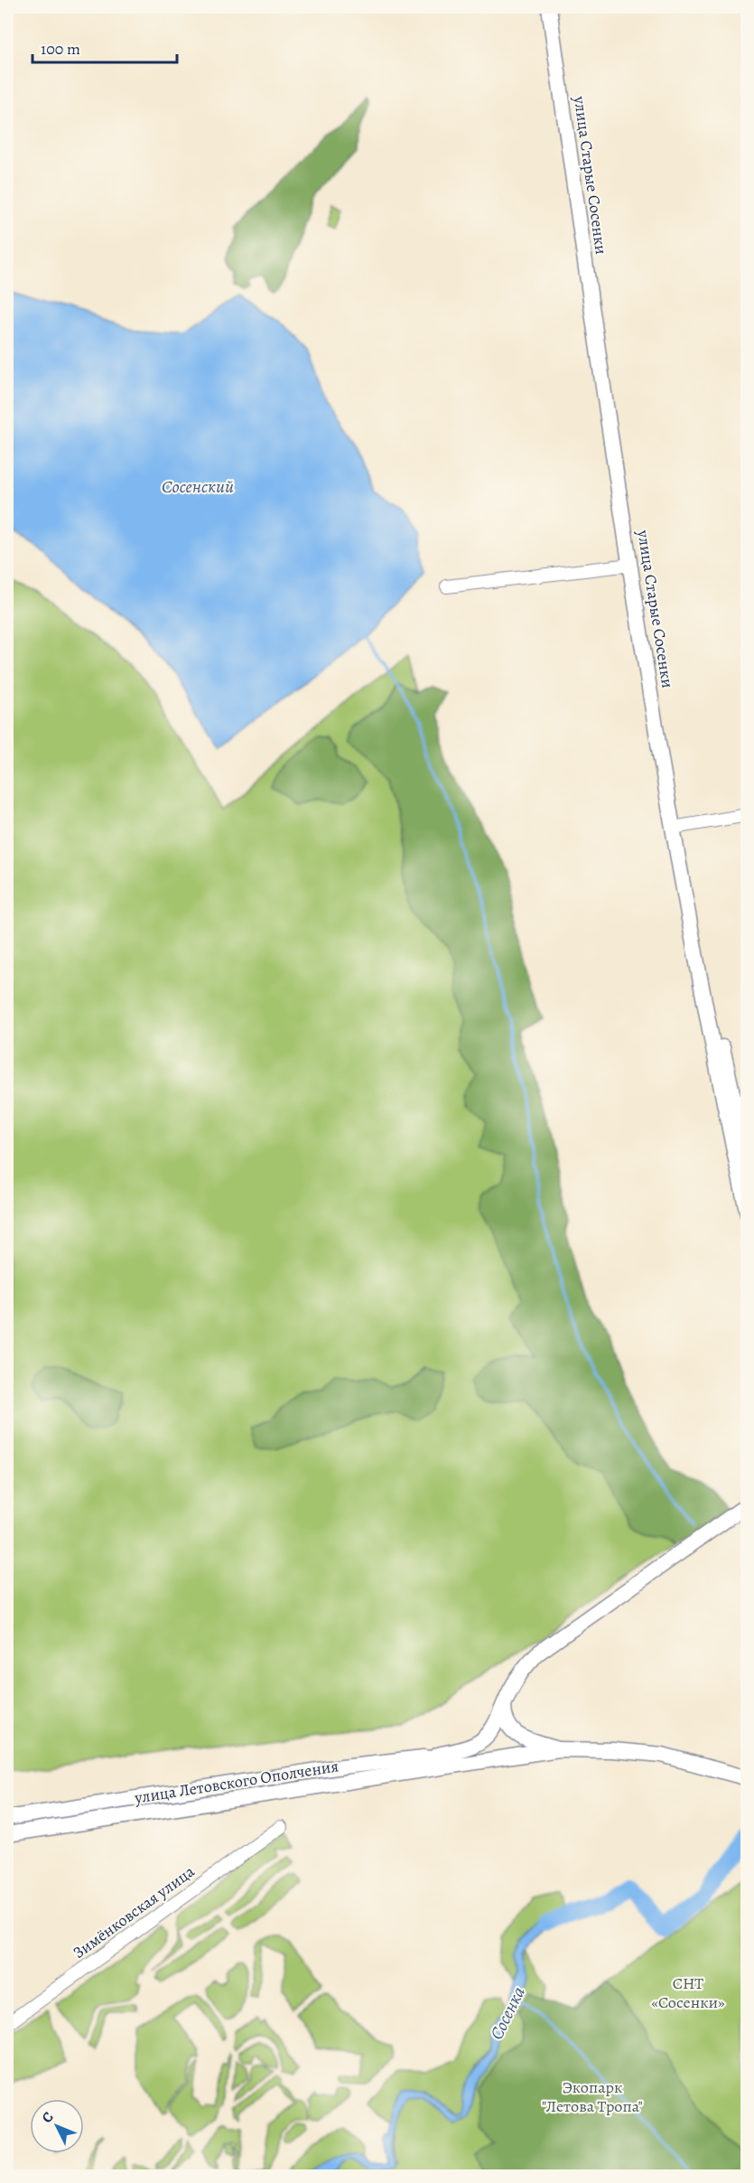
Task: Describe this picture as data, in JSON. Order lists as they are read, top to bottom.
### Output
{
  "streets": {
    "main road": ["улица Старые Сосенки", "улица Летовского Ополчения"],
    "street": ["Зимёнковская улица"]
  },
  "water": ["Сосенский", "Сосенка"],
  "parks": ["СНТ «Сосенки»", "Экопарк \"Летова Тропа\""],
  "scale_bar": "100 m",
  "north": "top left"
}
